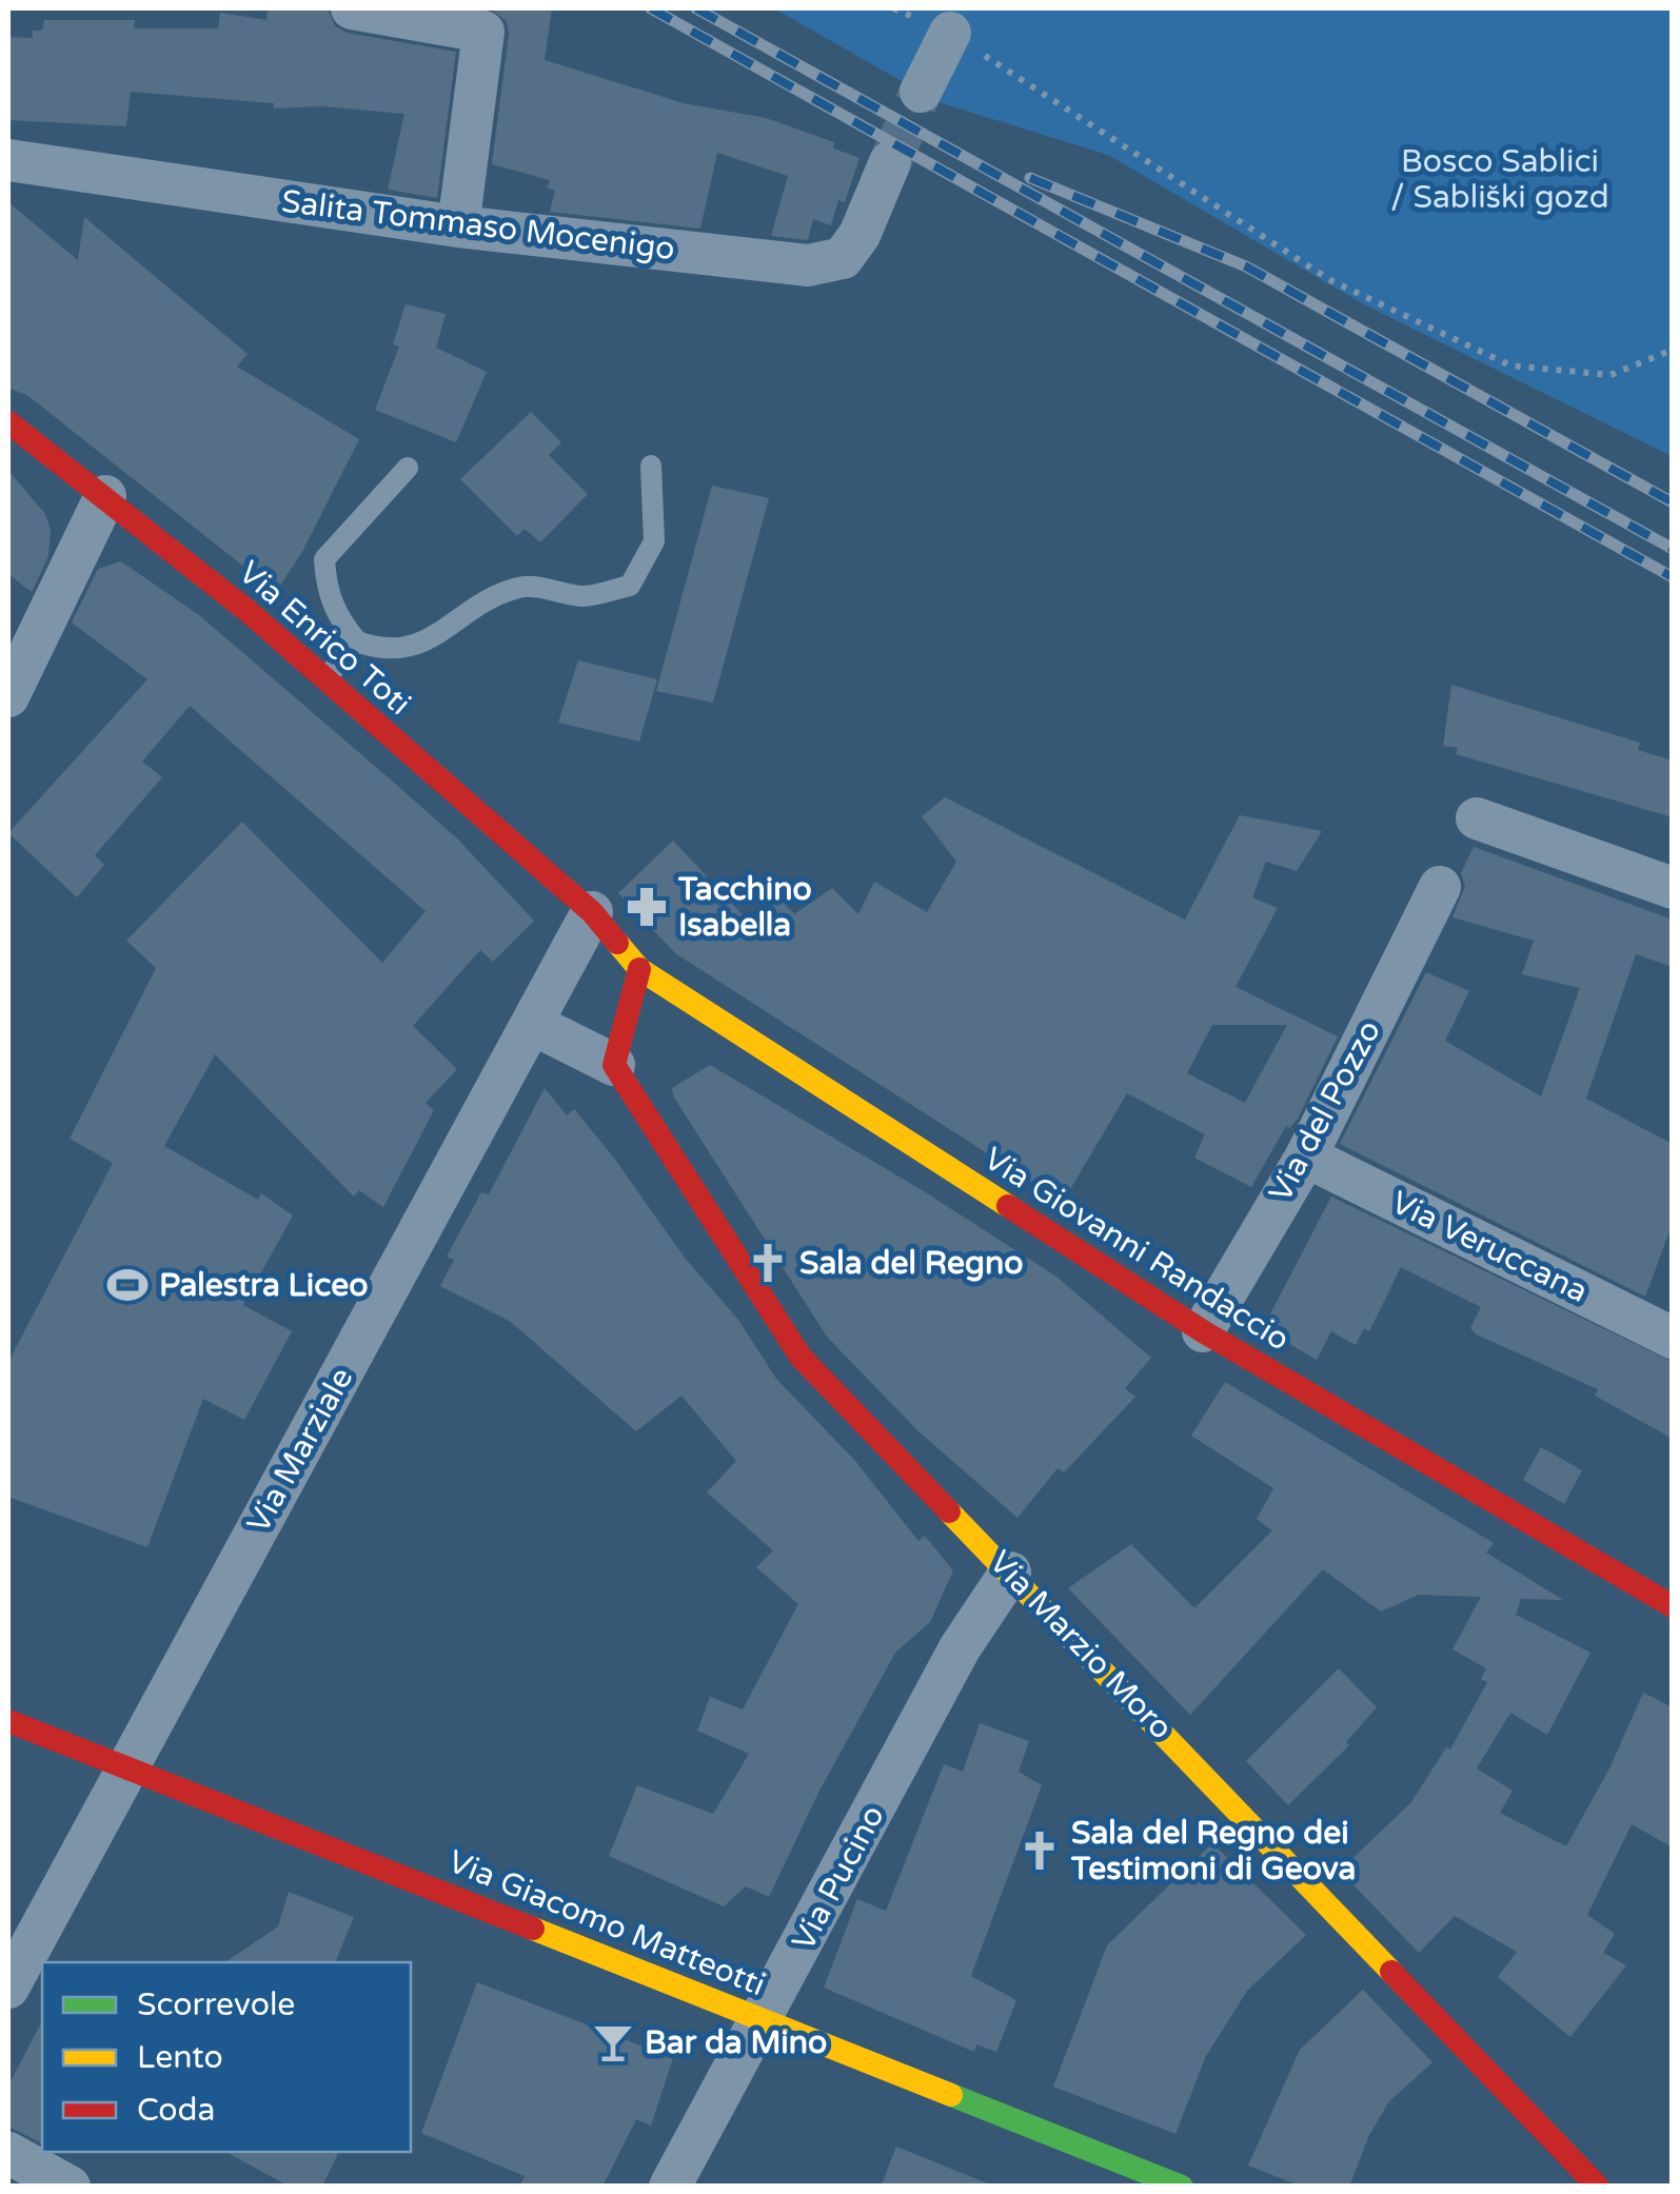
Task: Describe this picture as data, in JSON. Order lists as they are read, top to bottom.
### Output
{
  "streets": {
    "street": [
      "Salita Tommaso Mocenigo",
      "Via Enrico Toti",
      "Via del Pozzo",
      "Via Veruccana",
      "Via Giovanni Randaccio",
      "Via Marziale",
      "Via Marzio Moro",
      "Via Pucino",
      "Via Giacomo Matteotti"
    ]
  },
  "crossings": [
    ["Via Enrico Toti", "Via Giovanni Randaccio"],
    ["Via Enrico Toti", "Via Marziale"],
    ["Via del Pozzo", "Via Veruccana"],
    ["Via del Pozzo", "Via Giovanni Randaccio"],
    ["Via Giovanni Randaccio", "Via Marziale"],
    ["Via Marziale", "Via Giacomo Matteotti"],
    ["Via Marzio Moro", "Via Pucino"],
    ["Via Pucino", "Via Giacomo Matteotti"]
  ],
  "parks": ["Bosco Sablici / Sabliški gozd"],
  "places": {
    "pharmacy": ["Tacchino Isabella"],
    "church": ["Sala del Regno", "Sala del Regno dei Testimoni di Geova"],
    "sports": ["Palestra Liceo"],
    "bar": ["Bar da Mino"]
  },
  "legend": ["Scorrevole", "Lento", "Coda"]
}
